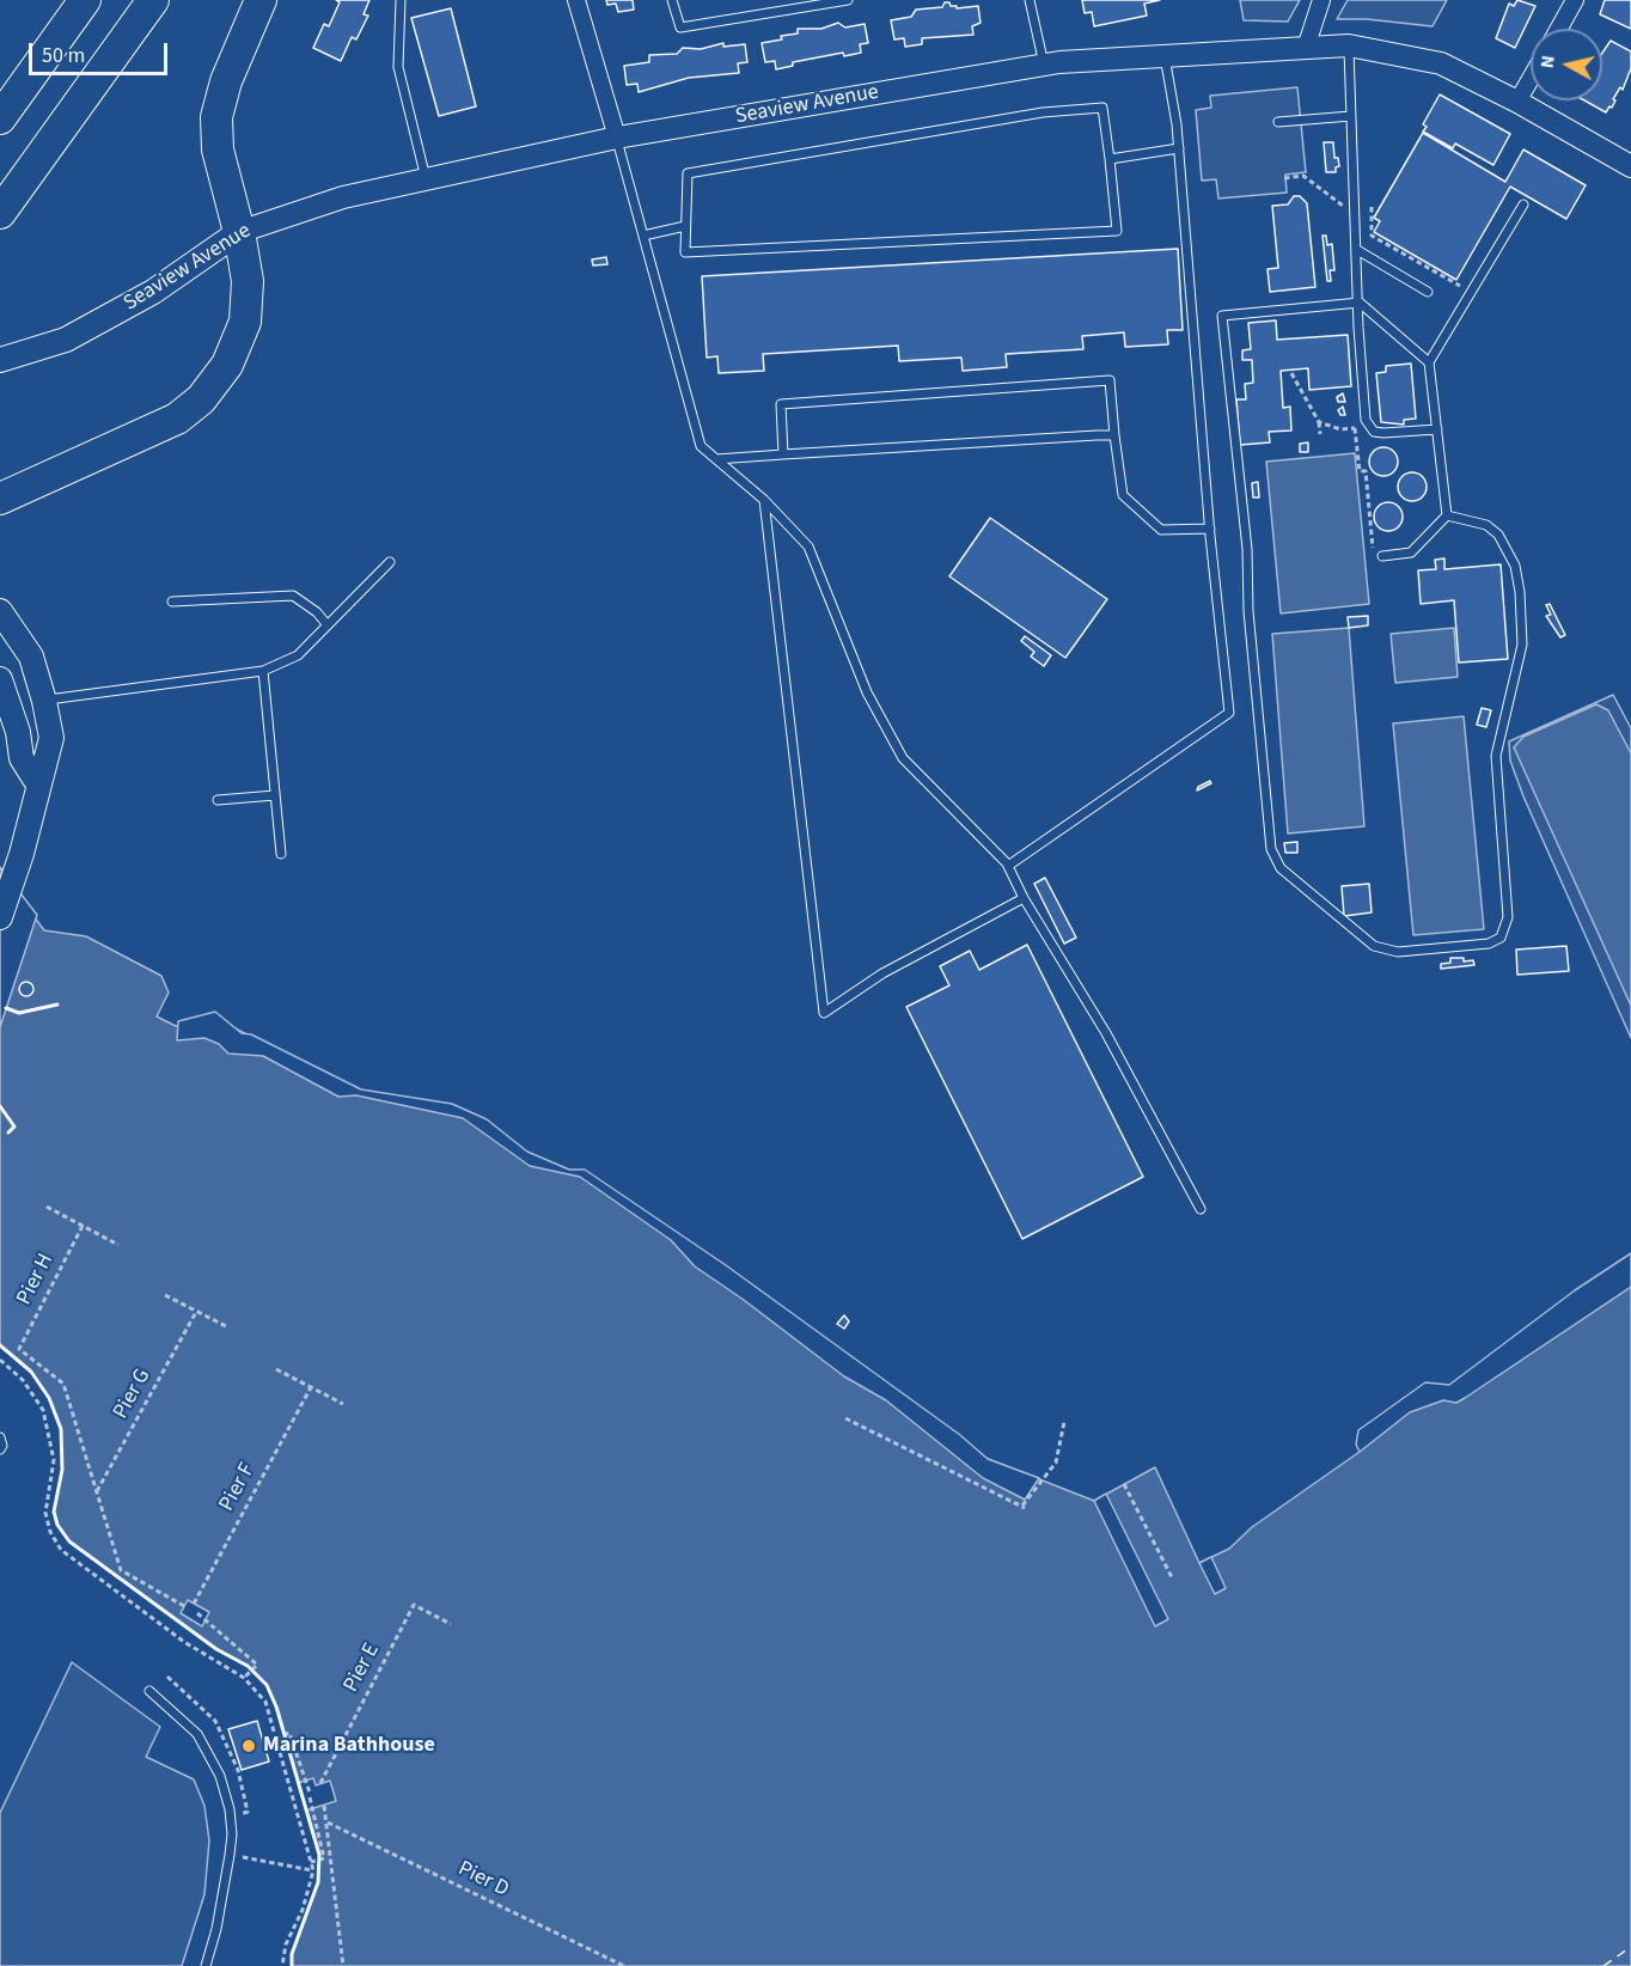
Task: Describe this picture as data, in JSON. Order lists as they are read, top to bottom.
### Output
{
  "streets": {
    "main road": ["Seaview Avenue"],
    "path": [
      "Pier H",
      "Pier G",
      "Pier F",
      "Pier E",
      "Pier D"
    ]
  },
  "crossings": [
    ["Pier H", "Pier G"]
  ],
  "places": ["Marina Bathhouse"],
  "scale_bar": "50 m",
  "north": "left"
}
